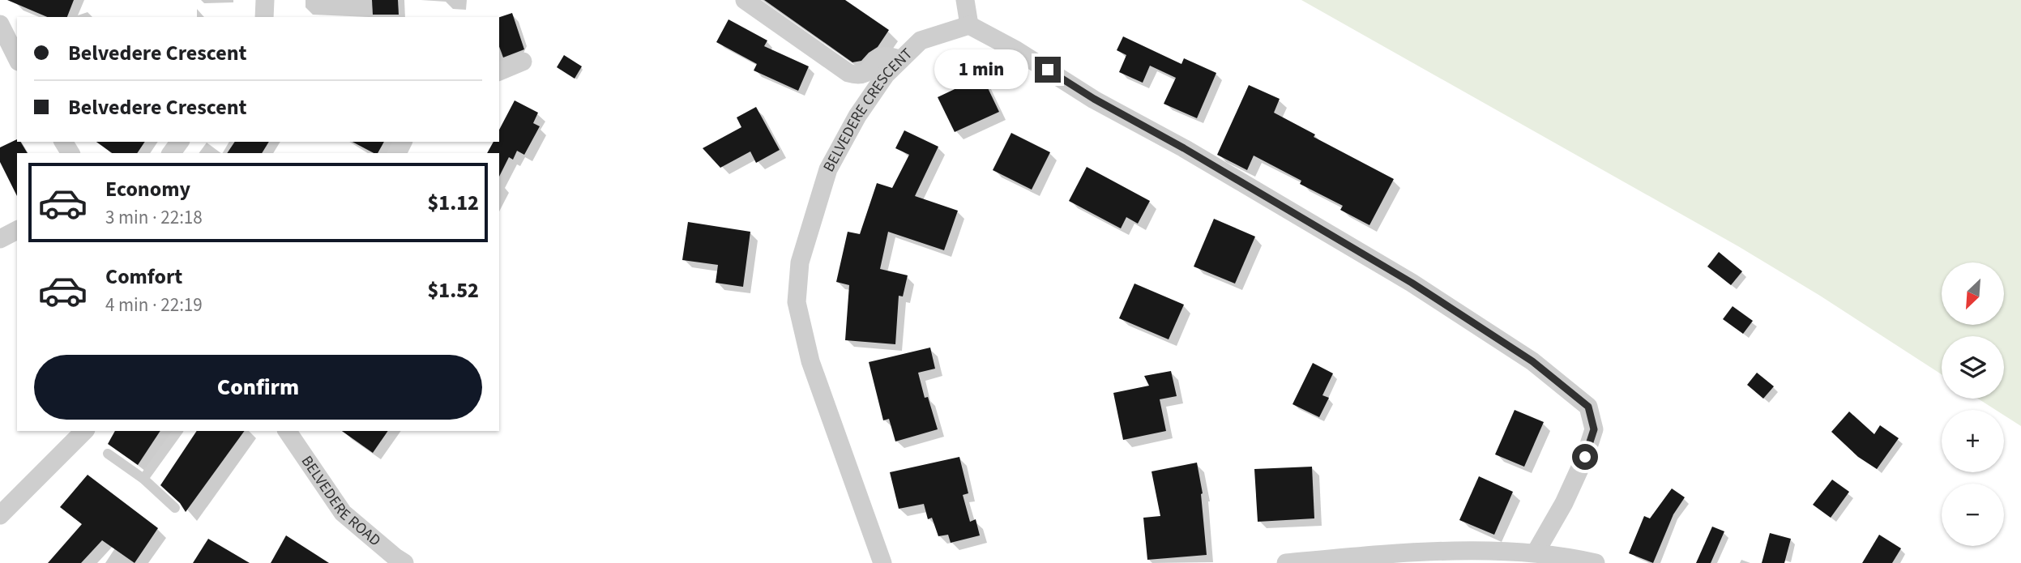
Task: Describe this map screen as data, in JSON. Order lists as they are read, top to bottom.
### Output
{
  "streets": {
    "street": ["BELVEDERE CRESCENT", "BELVEDERE ROAD"]
  },
  "north": "bottom left",
  "page": {
    "banner": ["Belvedere Crescent", "Belvedere Crescent"],
    "bubble": "1 min",
    "list": [
      {
        "name": "Economy",
        "note": "3 min · 22:18",
        "value": "$1.12"
      },
      {
        "name": "Comfort",
        "note": "4 min · 22:19",
        "value": "$1.52"
      }
    ],
    "map_buttons": ["+", "−"],
    "buttons": "Confirm"
  }
}
